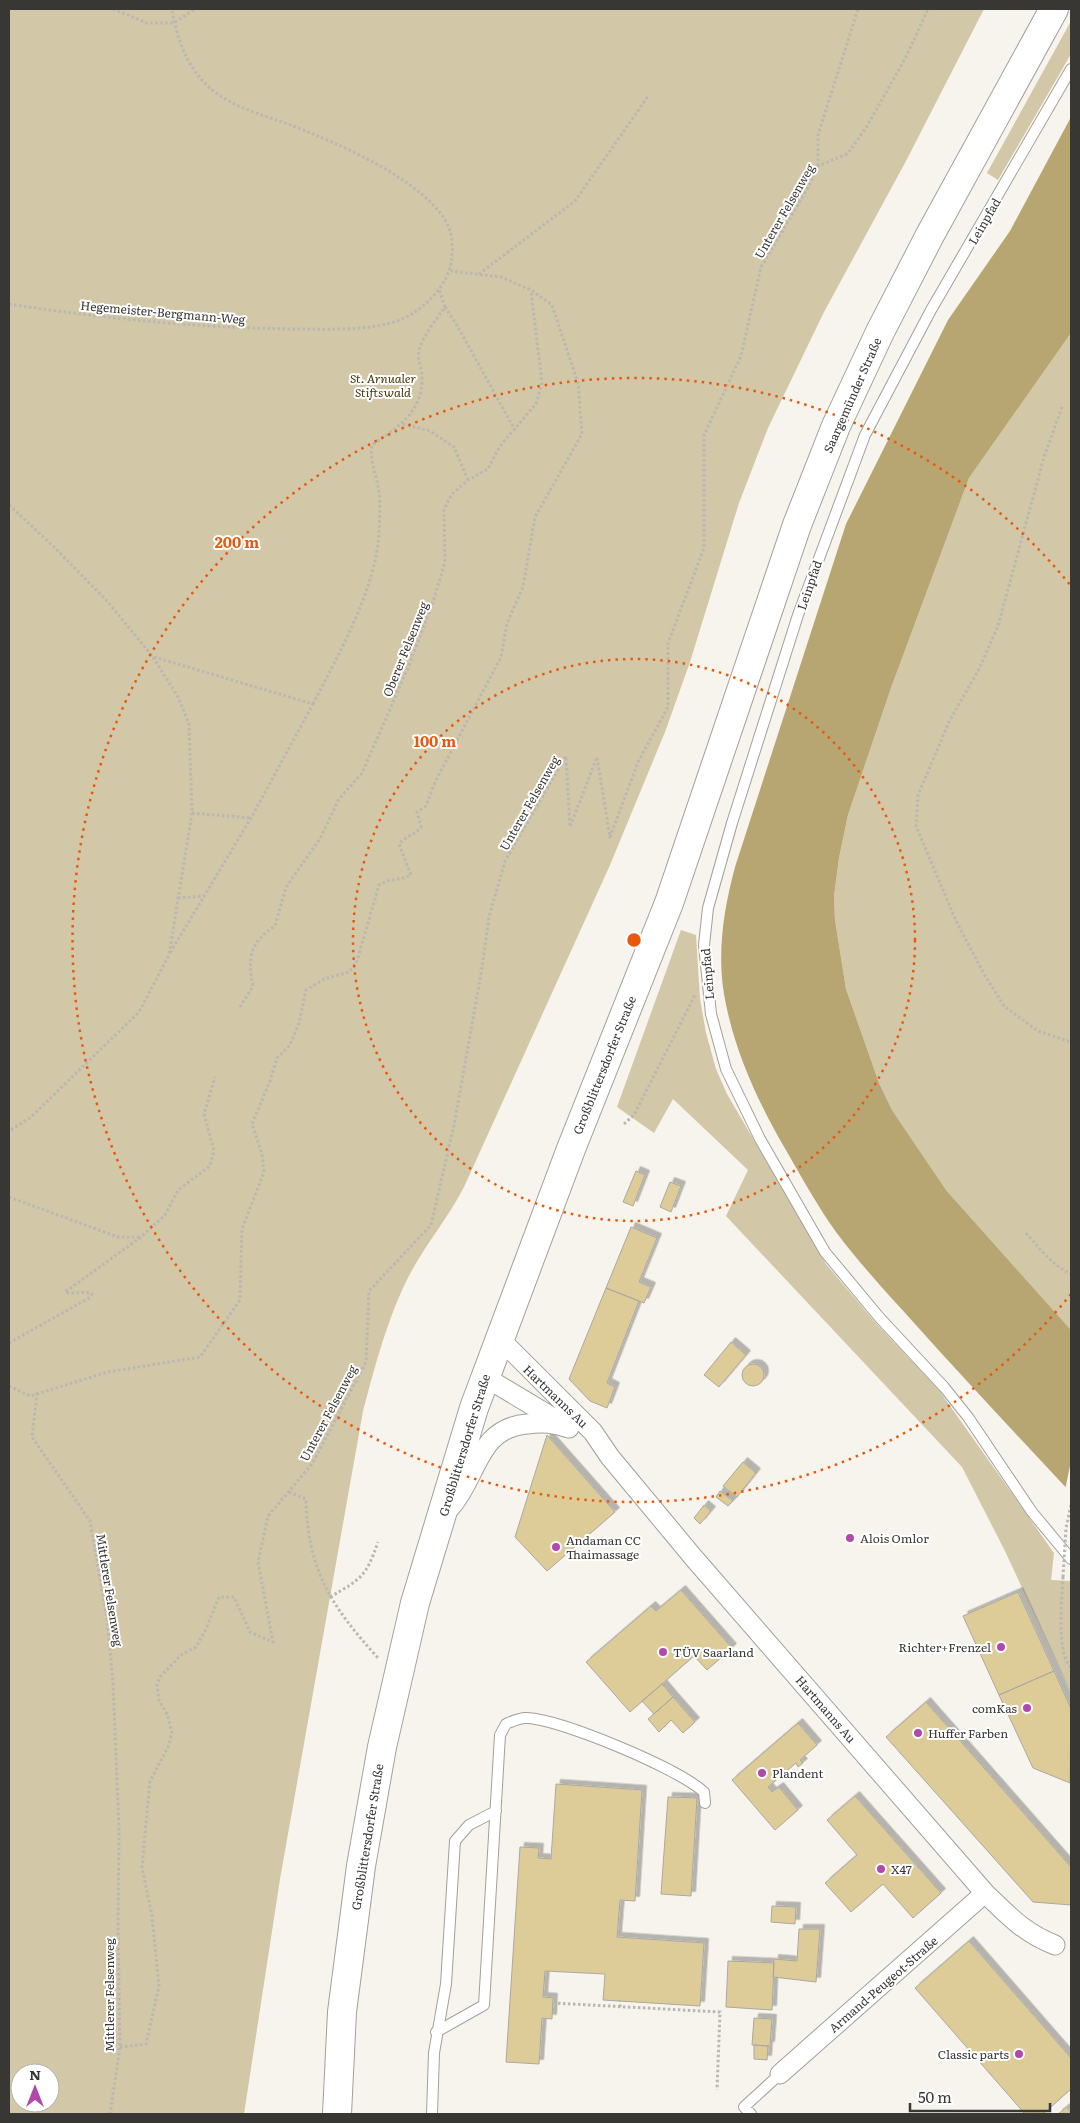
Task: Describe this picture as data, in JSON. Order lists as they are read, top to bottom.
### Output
{
  "streets": {
    "main road": ["Saargemünder Straße", "Großblittersdorfer Straße"],
    "street": ["Hartmanns Au", "Armand-Peugeot-Straße"],
    "lane": ["Leinpfad"],
    "path": [
      "Unterer Felsenweg",
      "Hegemeister-Bergmann-Weg",
      "Oberer Felsenweg",
      "Mittlerer Felsenweg"
    ]
  },
  "crossings": [
    ["Saargemünder Straße", "Großblittersdorfer Straße"],
    ["Großblittersdorfer Straße", "Hartmanns Au"],
    ["Hartmanns Au", "Armand-Peugeot-Straße"]
  ],
  "parks": ["St. Arnualer Stiftswald"],
  "places": [
    "Alois Omlor",
    "Andaman CC Thaimassage",
    "Richter+Frenzel",
    "TÜV Saarland",
    "comKas",
    "Huffer Farben",
    "Plandent",
    "X47",
    "Classic parts"
  ],
  "scale_bar": "50 m",
  "north": "top",
  "rings": ["200 m", "100 m"]
}
